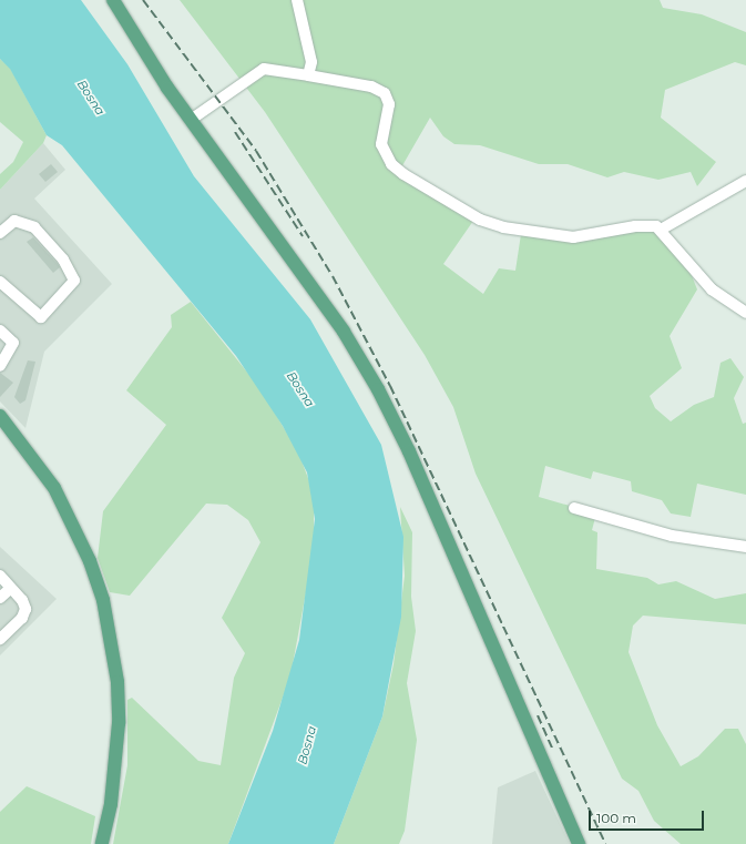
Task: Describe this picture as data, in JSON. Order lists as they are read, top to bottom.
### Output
{
  "water": ["Bosna"],
  "scale_bar": "100 m"
}
